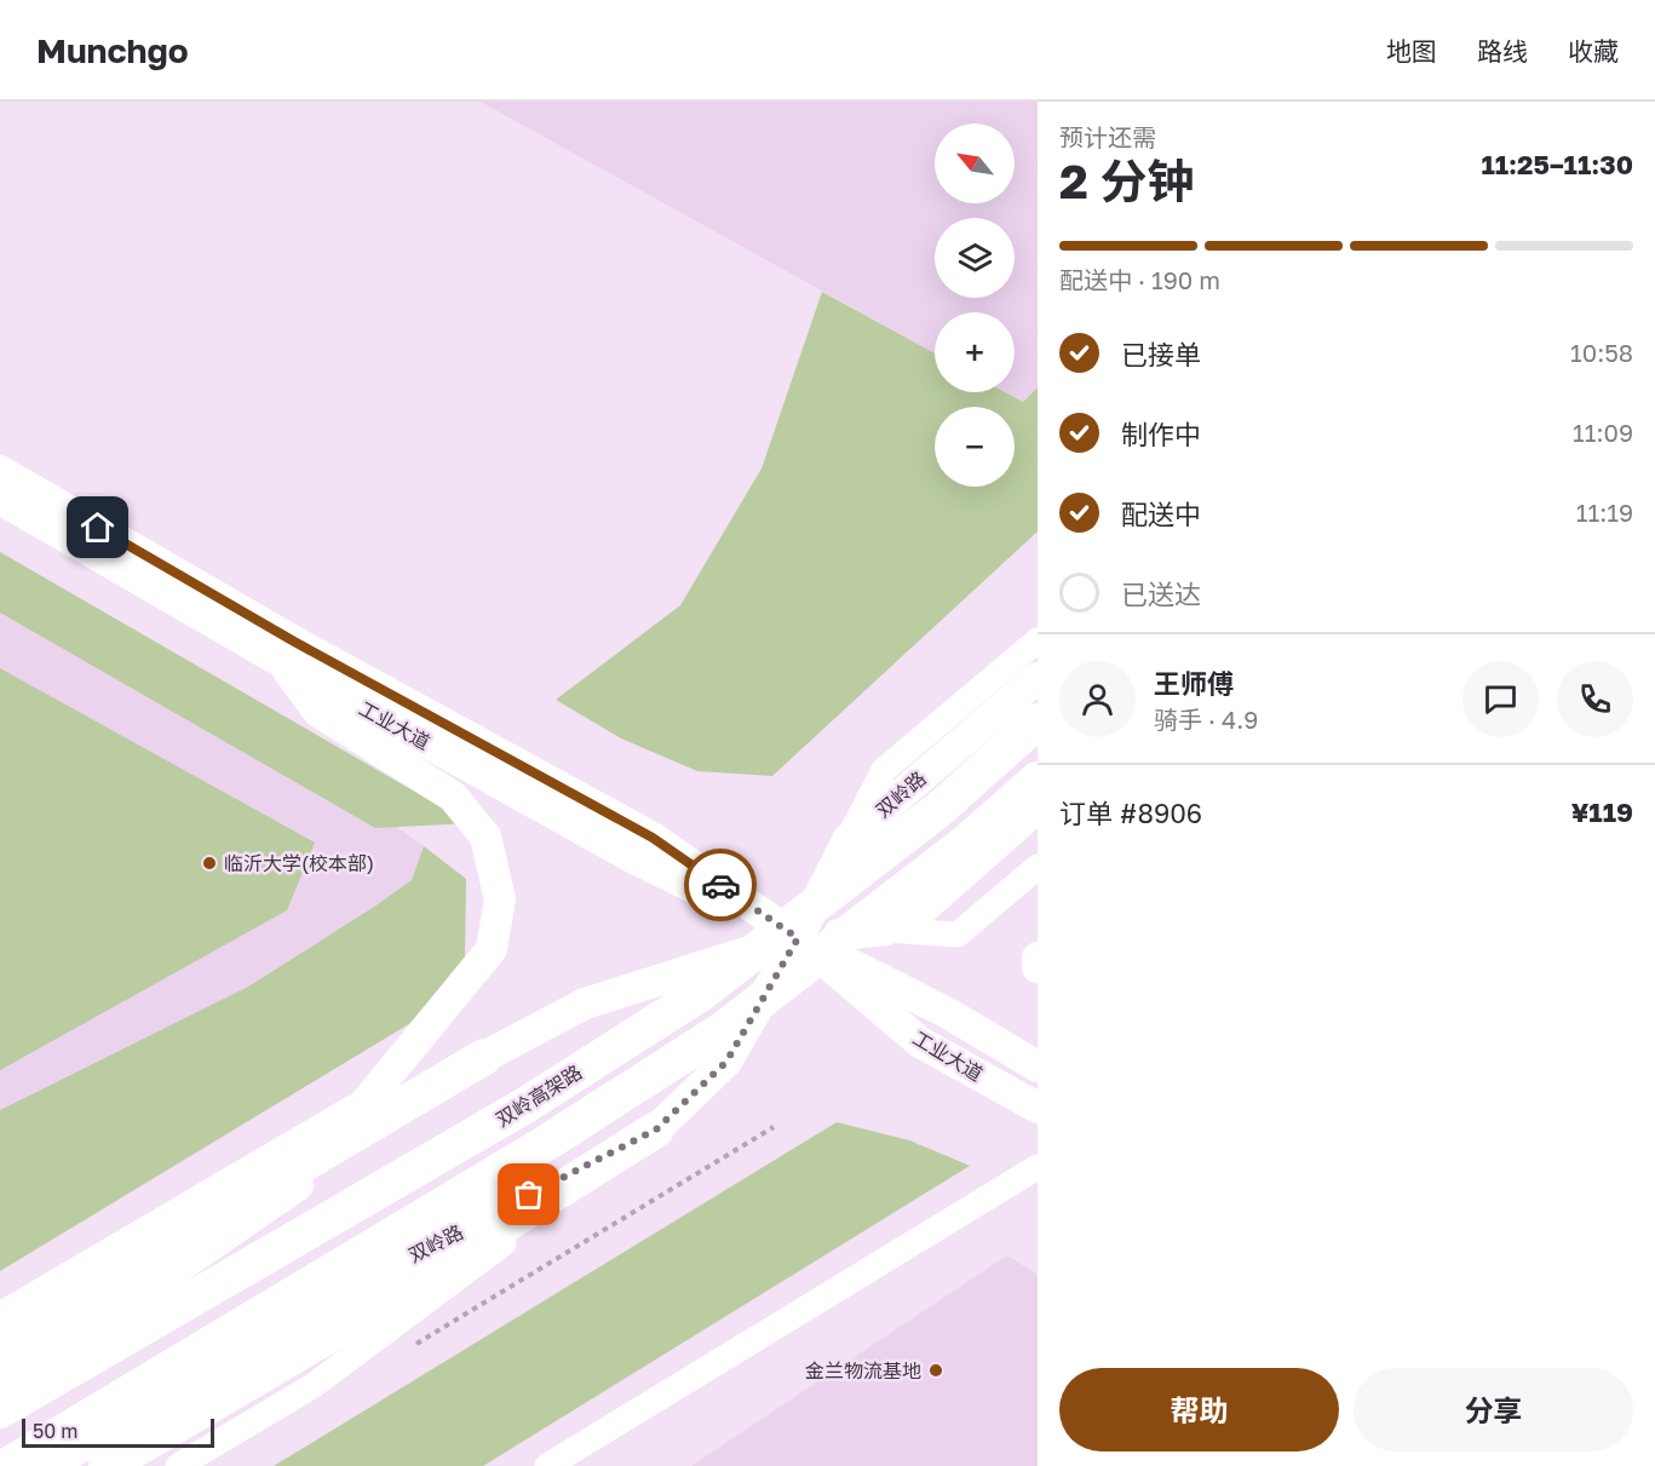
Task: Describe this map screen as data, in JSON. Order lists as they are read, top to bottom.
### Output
{
  "streets": {
    "highway": ["双岭高架路"],
    "main road": ["工业大道", "双岭路"]
  },
  "crossings": [
    ["工业大道", "双岭路"]
  ],
  "places": ["临沂大学(校本部)", "金兰物流基地"],
  "scale_bar": "50 m",
  "north": "top left",
  "page": {
    "header": "Munchgo",
    "nav": ["地图", "路线", "收藏"],
    "heading": ["2 分钟", "预计还需", "11:25–11:30"],
    "panel": [
      "王师傅",
      "骑手 · 4.9",
      "订单 #8906",
      "¥119"
    ],
    "map_buttons": ["+", "−"],
    "bar": "配送中 · 190 m",
    "list": [
      ["已接单", "10:58"],
      ["制作中", "11:09"],
      ["配送中", "11:19"],
      "已送达"
    ],
    "buttons": ["帮助", "分享"],
    "scale": "50 m"
  }
}
